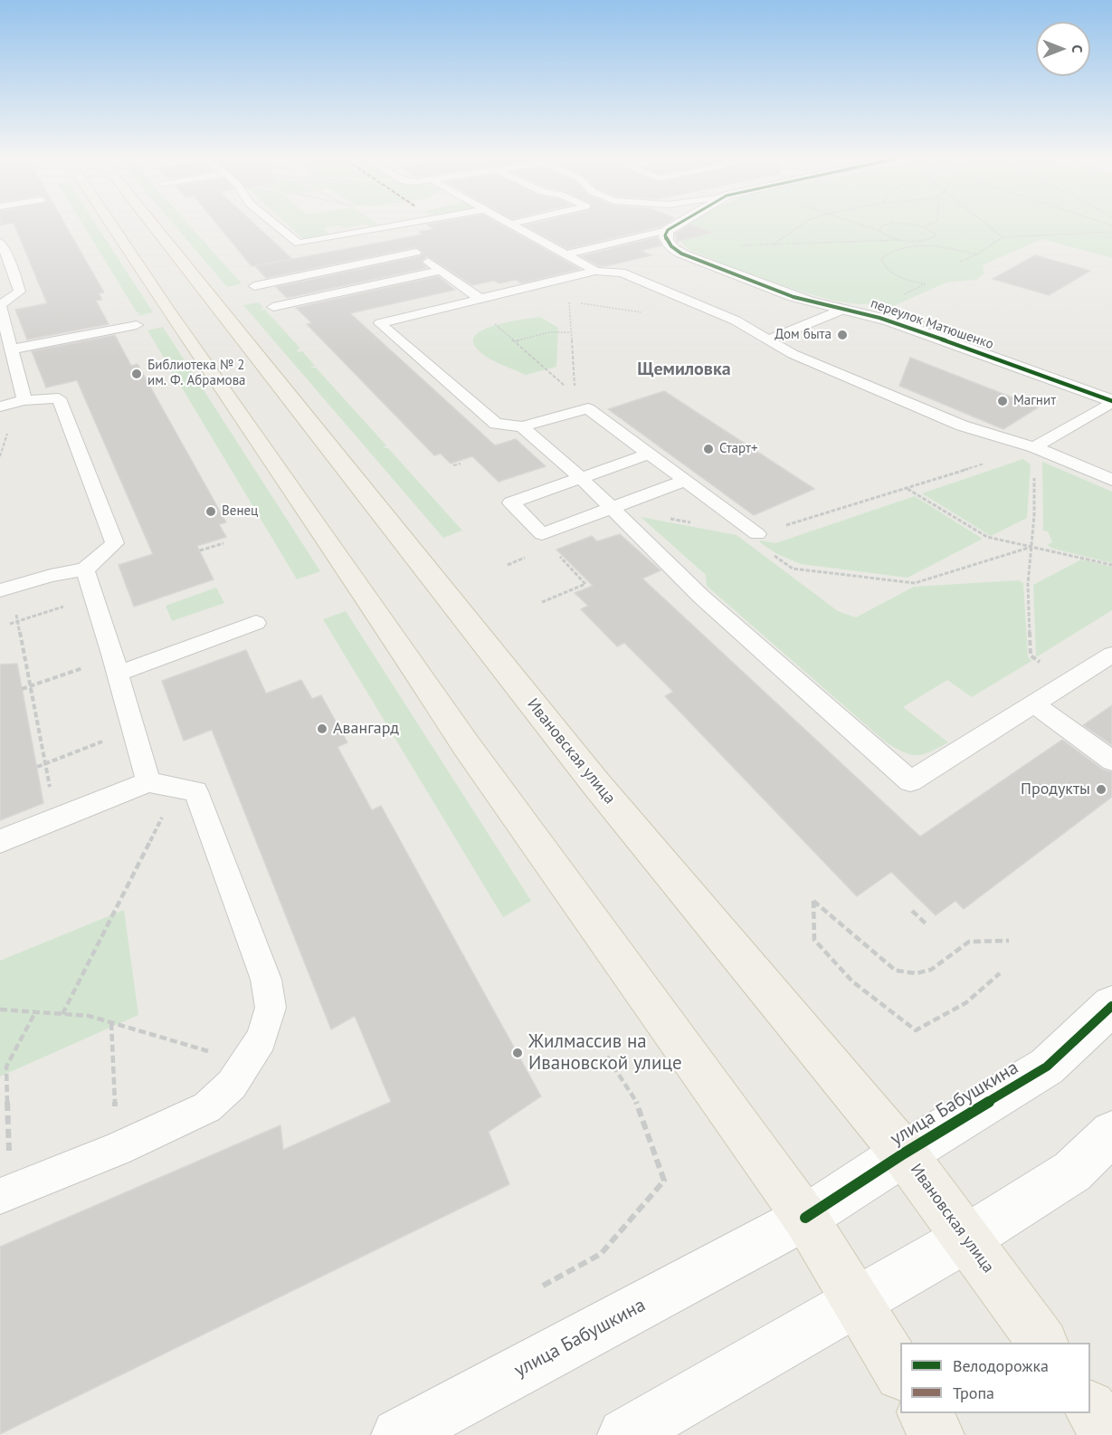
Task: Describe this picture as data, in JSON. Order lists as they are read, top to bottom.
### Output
{
  "streets": {
    "main road": ["Ивановская улица"],
    "street": ["переулок Матюшенко", "улица Бабушкина"]
  },
  "crossings": [
    ["Ивановская улица", "улица Бабушкина"]
  ],
  "districts": ["Щемиловка"],
  "places": [
    "Дом быта",
    "Библиотека № 2 им. Ф. Абрамова",
    "Магнит",
    "Старт+",
    "Венец",
    "Авангард",
    "Продукты",
    "Жилмассив на Ивановской улице"
  ],
  "legend": ["Велодорожка", "Тропа"],
  "north": "right"
}
